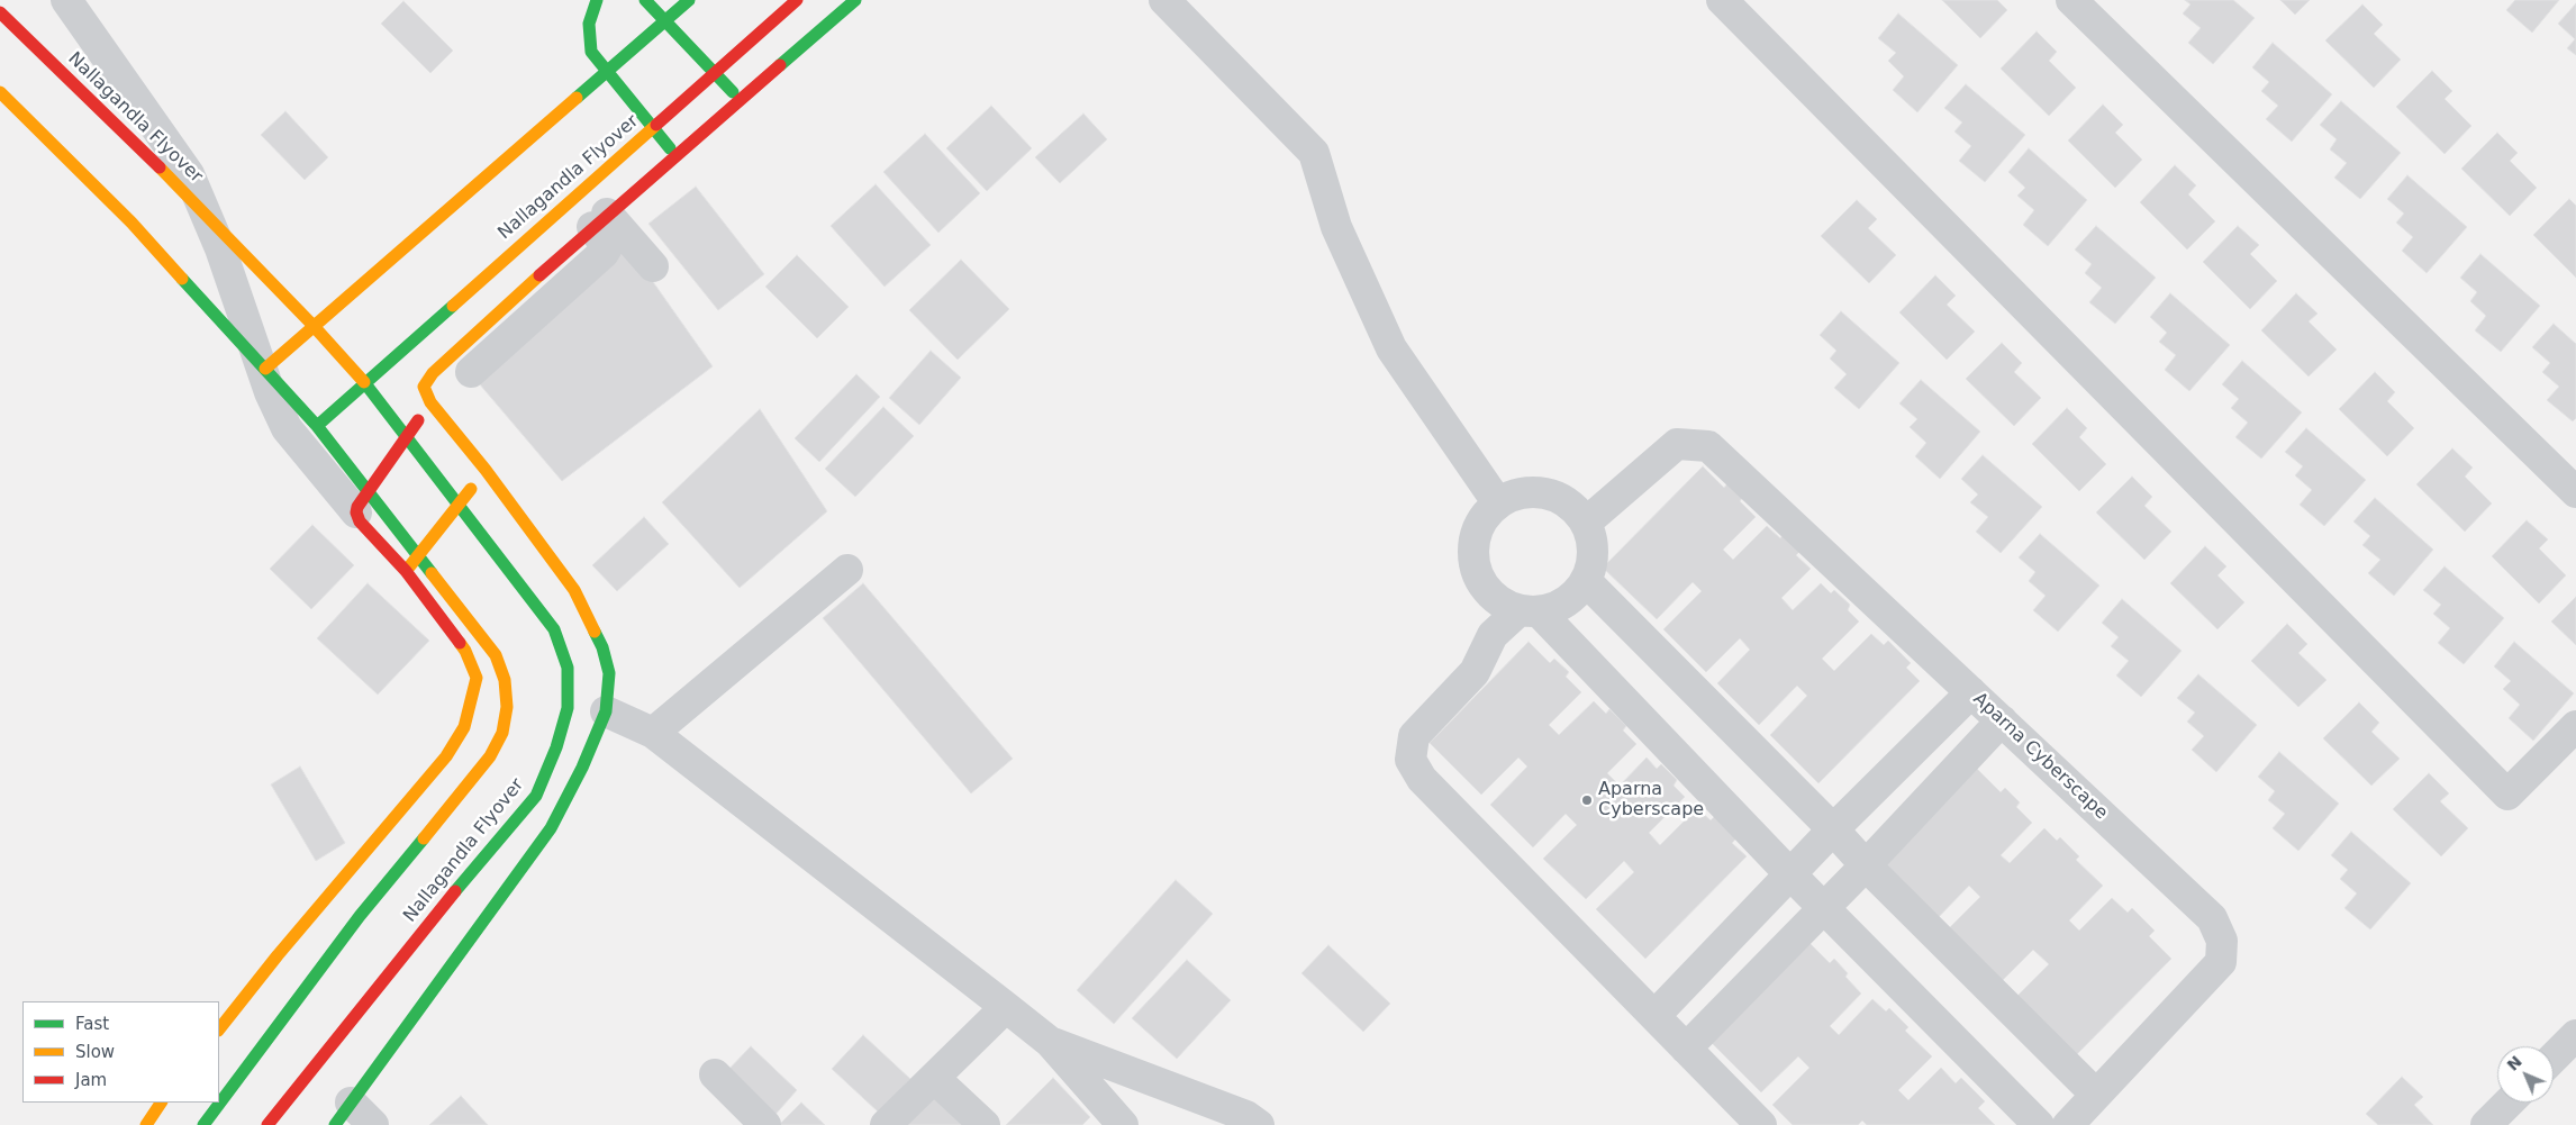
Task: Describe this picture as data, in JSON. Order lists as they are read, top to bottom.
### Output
{
  "streets": {
    "main road": ["Nallagandla Flyover"],
    "street": ["Aparna Cyberscape"]
  },
  "places": ["Aparna Cyberscape"],
  "legend": ["Fast", "Slow", "Jam"],
  "north": "top left"
}
